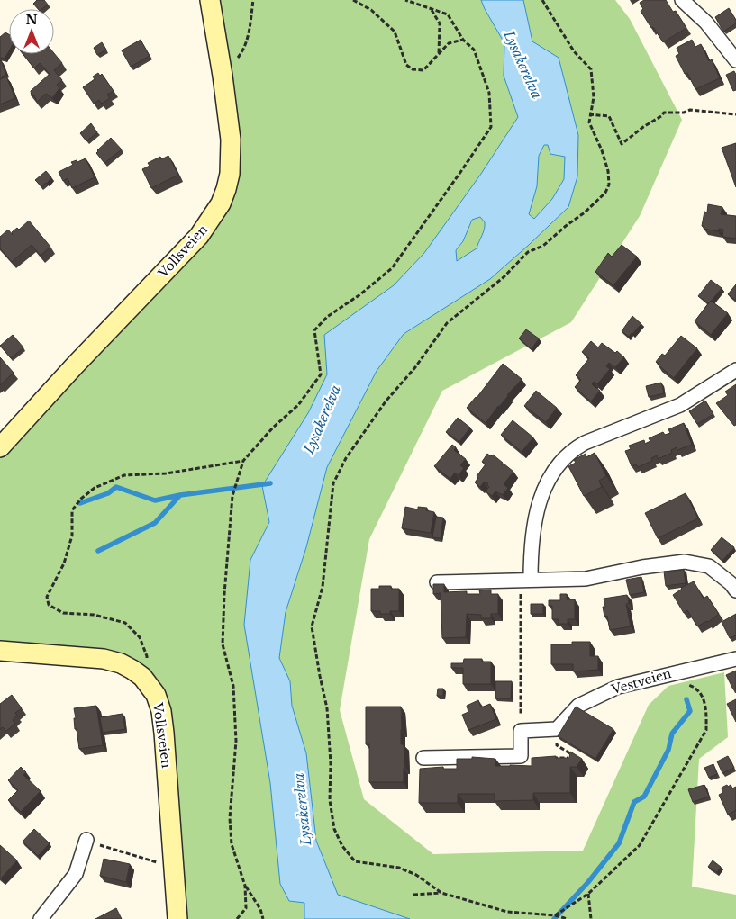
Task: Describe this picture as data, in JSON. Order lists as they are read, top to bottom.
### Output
{
  "streets": {
    "main road": ["Vollsveien"],
    "street": ["Vestveien"]
  },
  "water": ["Lysakerelva"],
  "north": "top"
}
